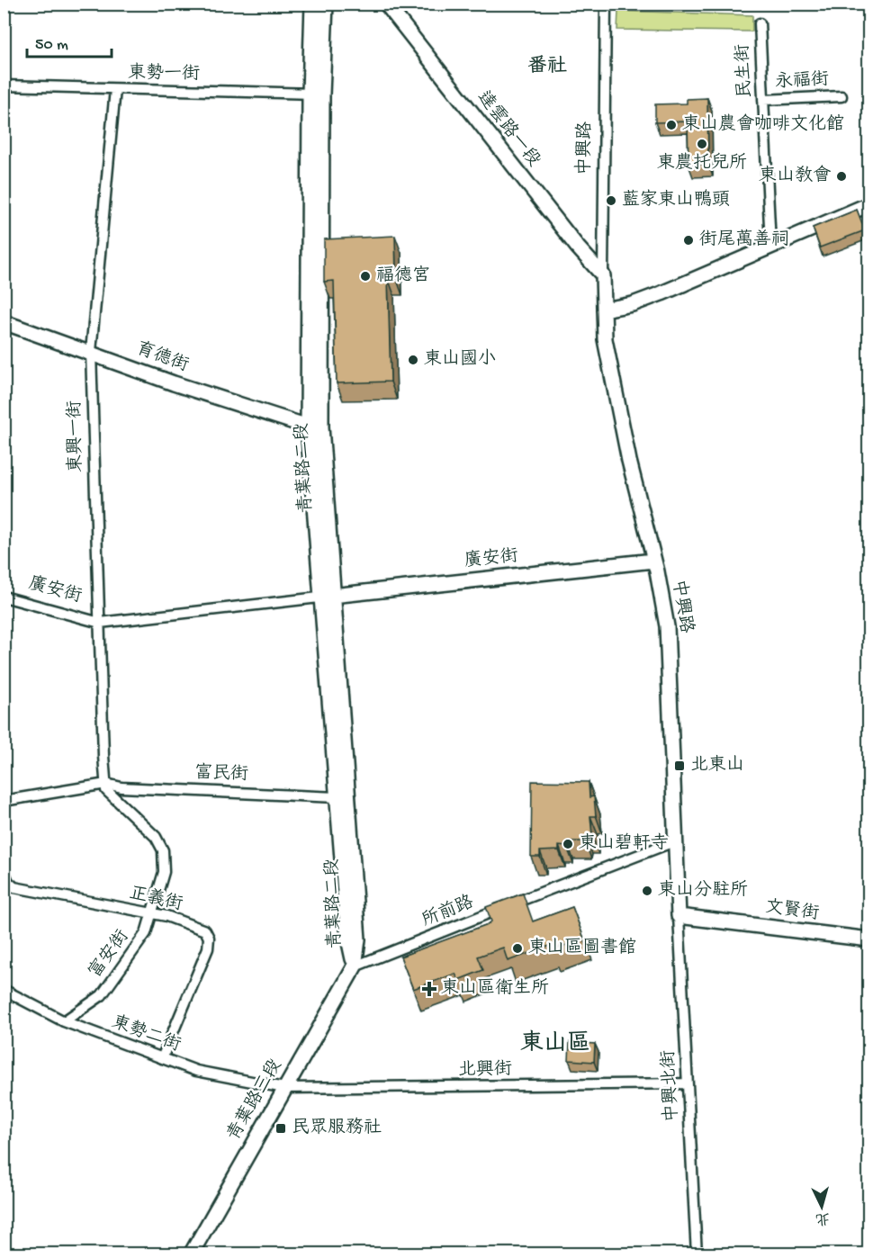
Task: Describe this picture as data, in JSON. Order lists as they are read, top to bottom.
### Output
{
  "streets": {
    "street": [
      "民生街",
      "東勢一街",
      "永福街",
      "達雲路一段",
      "中興路",
      "育德街",
      "東興一街",
      "青葉路二段",
      "廣安街",
      "富民街",
      "正義街",
      "文賢街",
      "所前路",
      "富安街",
      "東勢二街",
      "北興街",
      "中興北街",
      "青葉路三段"
    ]
  },
  "crossings": [
    ["民生街", "永福街"],
    ["東勢一街", "東興一街"],
    ["東勢一街", "青葉路二段"],
    ["達雲路一段", "中興路"],
    ["中興路", "廣安街"],
    ["中興路", "文賢街"],
    ["中興路", "所前路"],
    ["中興路", "中興北街"],
    ["育德街", "東興一街"],
    ["育德街", "青葉路二段"],
    ["東興一街", "廣安街"],
    ["東興一街", "富民街"],
    ["東興一街", "富安街"],
    ["青葉路二段", "廣安街"],
    ["青葉路二段", "富民街"],
    ["青葉路二段", "所前路"],
    ["青葉路二段", "青葉路三段"],
    ["富民街", "富安街"],
    ["正義街", "富安街"],
    ["正義街", "東勢二街"],
    ["文賢街", "中興北街"],
    ["所前路", "青葉路三段"],
    ["富安街", "東勢二街"],
    ["東勢二街", "北興街"],
    ["東勢二街", "青葉路三段"],
    ["北興街", "中興北街"],
    ["北興街", "青葉路三段"]
  ],
  "districts": ["番社", "東山區"],
  "places": {
    "other": [
      "東山農會咖啡文化館",
      "東農托兒所",
      "東山教會",
      "藍家東山鴨頭",
      "街尾萬善祠",
      "福德宮",
      "東山國小",
      "東山碧軒寺",
      "東山分駐所",
      "東山區圖書館"
    ],
    "transit": ["北東山", "民眾服務社"],
    "health": ["東山區衛生所"]
  },
  "scale_bar": "50 m",
  "north": "bottom"
}
